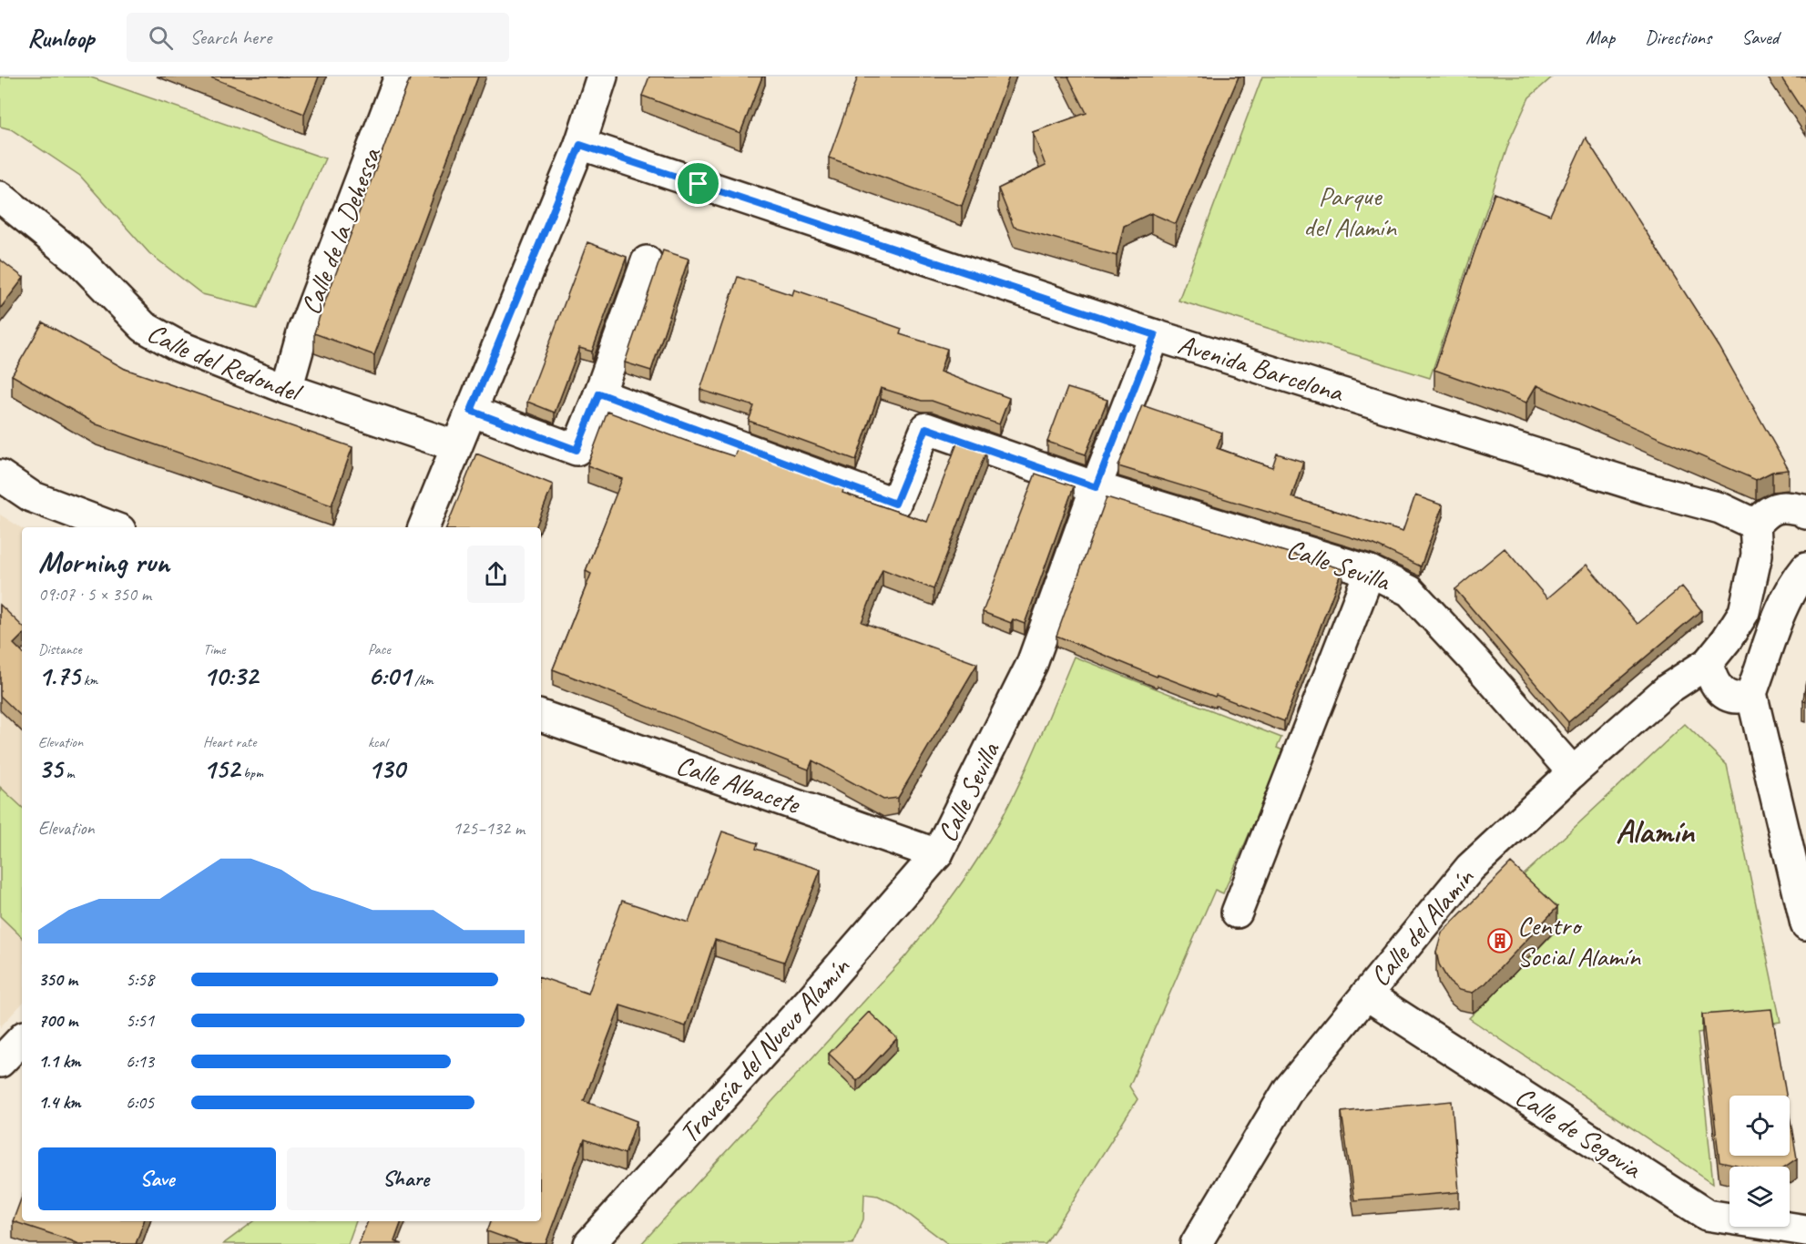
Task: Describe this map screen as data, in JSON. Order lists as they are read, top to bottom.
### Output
{
  "streets": {
    "street": [
      "Calle de la Dehessa",
      "Calle del Redondel",
      "Avenida Barcelona",
      "Calle Sevilla",
      "Calle Albacete",
      "Calle del Alamín",
      "Travesía del Nuevo Alamín",
      "Calle de Segovia"
    ]
  },
  "crossings": [
    ["Calle de la Dehessa", "Calle del Redondel"],
    ["Avenida Barcelona", "Calle Sevilla"],
    ["Avenida Barcelona", "Calle del Alamín"],
    ["Calle Sevilla", "Calle Albacete"],
    ["Calle Sevilla", "Calle del Alamín"],
    ["Calle Sevilla", "Travesía del Nuevo Alamín"],
    ["Calle Albacete", "Travesía del Nuevo Alamín"],
    ["Calle del Alamín", "Calle de Segovia"]
  ],
  "districts": ["Alamín"],
  "parks": ["Parque del Alamín"],
  "places": {
    "building": ["Centro Social Alamín"]
  },
  "page": {
    "header": "Runloop",
    "search": "Search here",
    "nav": ["Map", "Directions", "Saved"],
    "heading": ["Morning run", "09:07 · 5 × 350 m"],
    "stats": [
      ["Distance", "1.75 km"],
      ["Time", "10:32"],
      ["Pace", "6:01 /km"],
      ["Elevation", "35 m"],
      ["Heart rate", "152 bpm"],
      ["kcal", "130"]
    ],
    "chart": ["Elevation", "125–132 m"],
    "list": [
      {
        "name": "350 m",
        "note": "5:58"
      },
      {
        "name": "700 m",
        "note": "5:51"
      },
      {
        "name": "1.1 km",
        "note": "6:13"
      },
      {
        "name": "1.4 km",
        "note": "6:05"
      }
    ],
    "buttons": ["Save", "Share"]
  }
}
